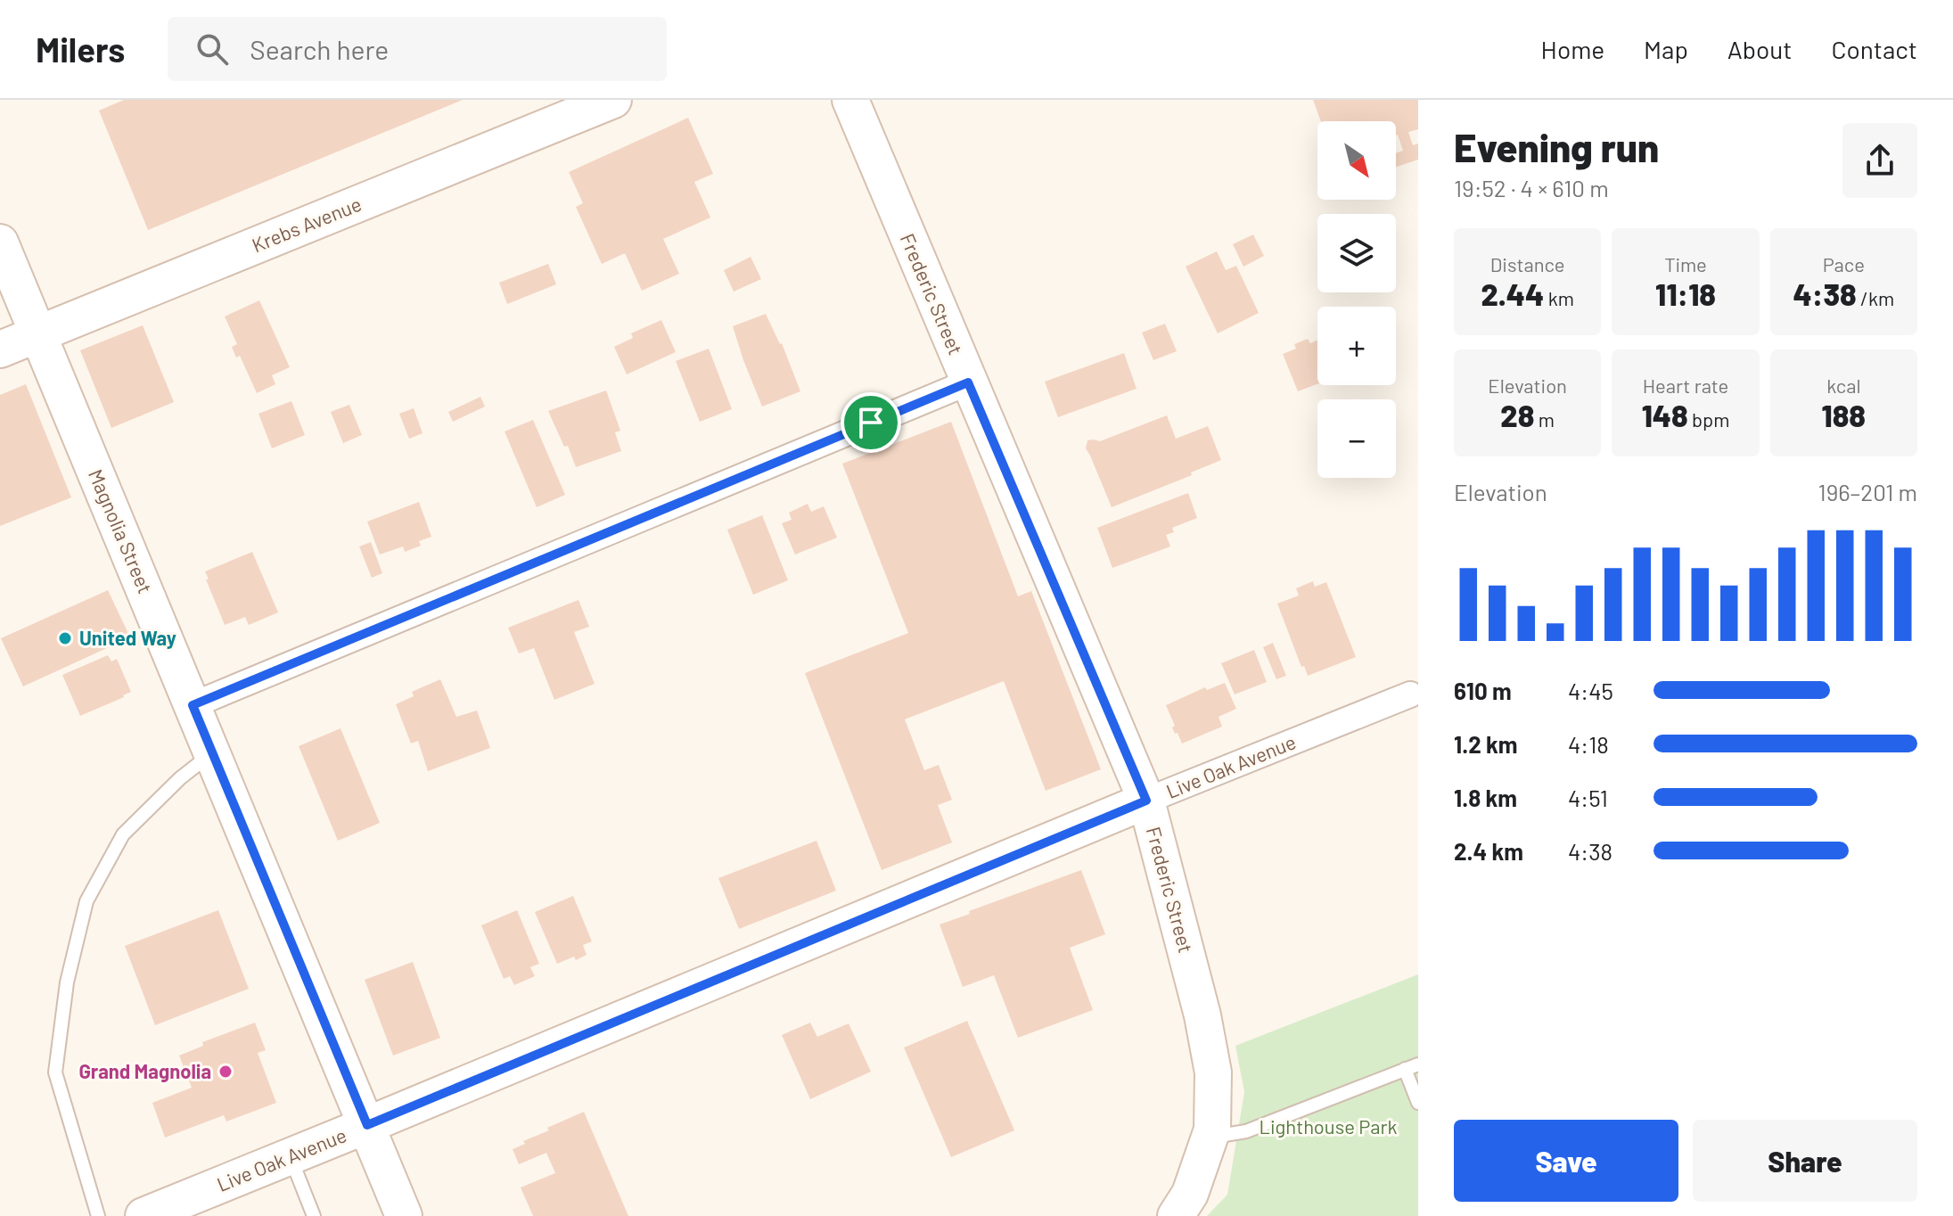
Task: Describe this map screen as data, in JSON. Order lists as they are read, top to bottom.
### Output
{
  "streets": {
    "street": [
      "Krebs Avenue",
      "Frederic Street",
      "Magnolia Street",
      "Live Oak Avenue"
    ]
  },
  "crossings": [
    ["Krebs Avenue", "Magnolia Street"],
    ["Frederic Street", "Live Oak Avenue"],
    ["Magnolia Street", "Live Oak Avenue"]
  ],
  "parks": ["Lighthouse Park"],
  "places": ["United Way", "Grand Magnolia"],
  "north": "bottom right",
  "page": {
    "header": "Milers",
    "search": "Search here",
    "nav": [
      "Home",
      "Map",
      "About",
      "Contact"
    ],
    "heading": ["Evening run", "19:52 · 4 × 610 m"],
    "map_buttons": ["+", "−"],
    "stats": [
      ["Distance", "2.44 km"],
      ["Time", "11:18"],
      ["Pace", "4:38 /km"],
      ["Elevation", "28 m"],
      ["Heart rate", "148 bpm"],
      ["kcal", "188"]
    ],
    "chart": ["Elevation", "196–201 m"],
    "list": [
      {
        "name": "610 m",
        "note": "4:45"
      },
      {
        "name": "1.2 km",
        "note": "4:18"
      },
      {
        "name": "1.8 km",
        "note": "4:51"
      },
      {
        "name": "2.4 km",
        "note": "4:38"
      }
    ],
    "buttons": ["Save", "Share"]
  }
}
